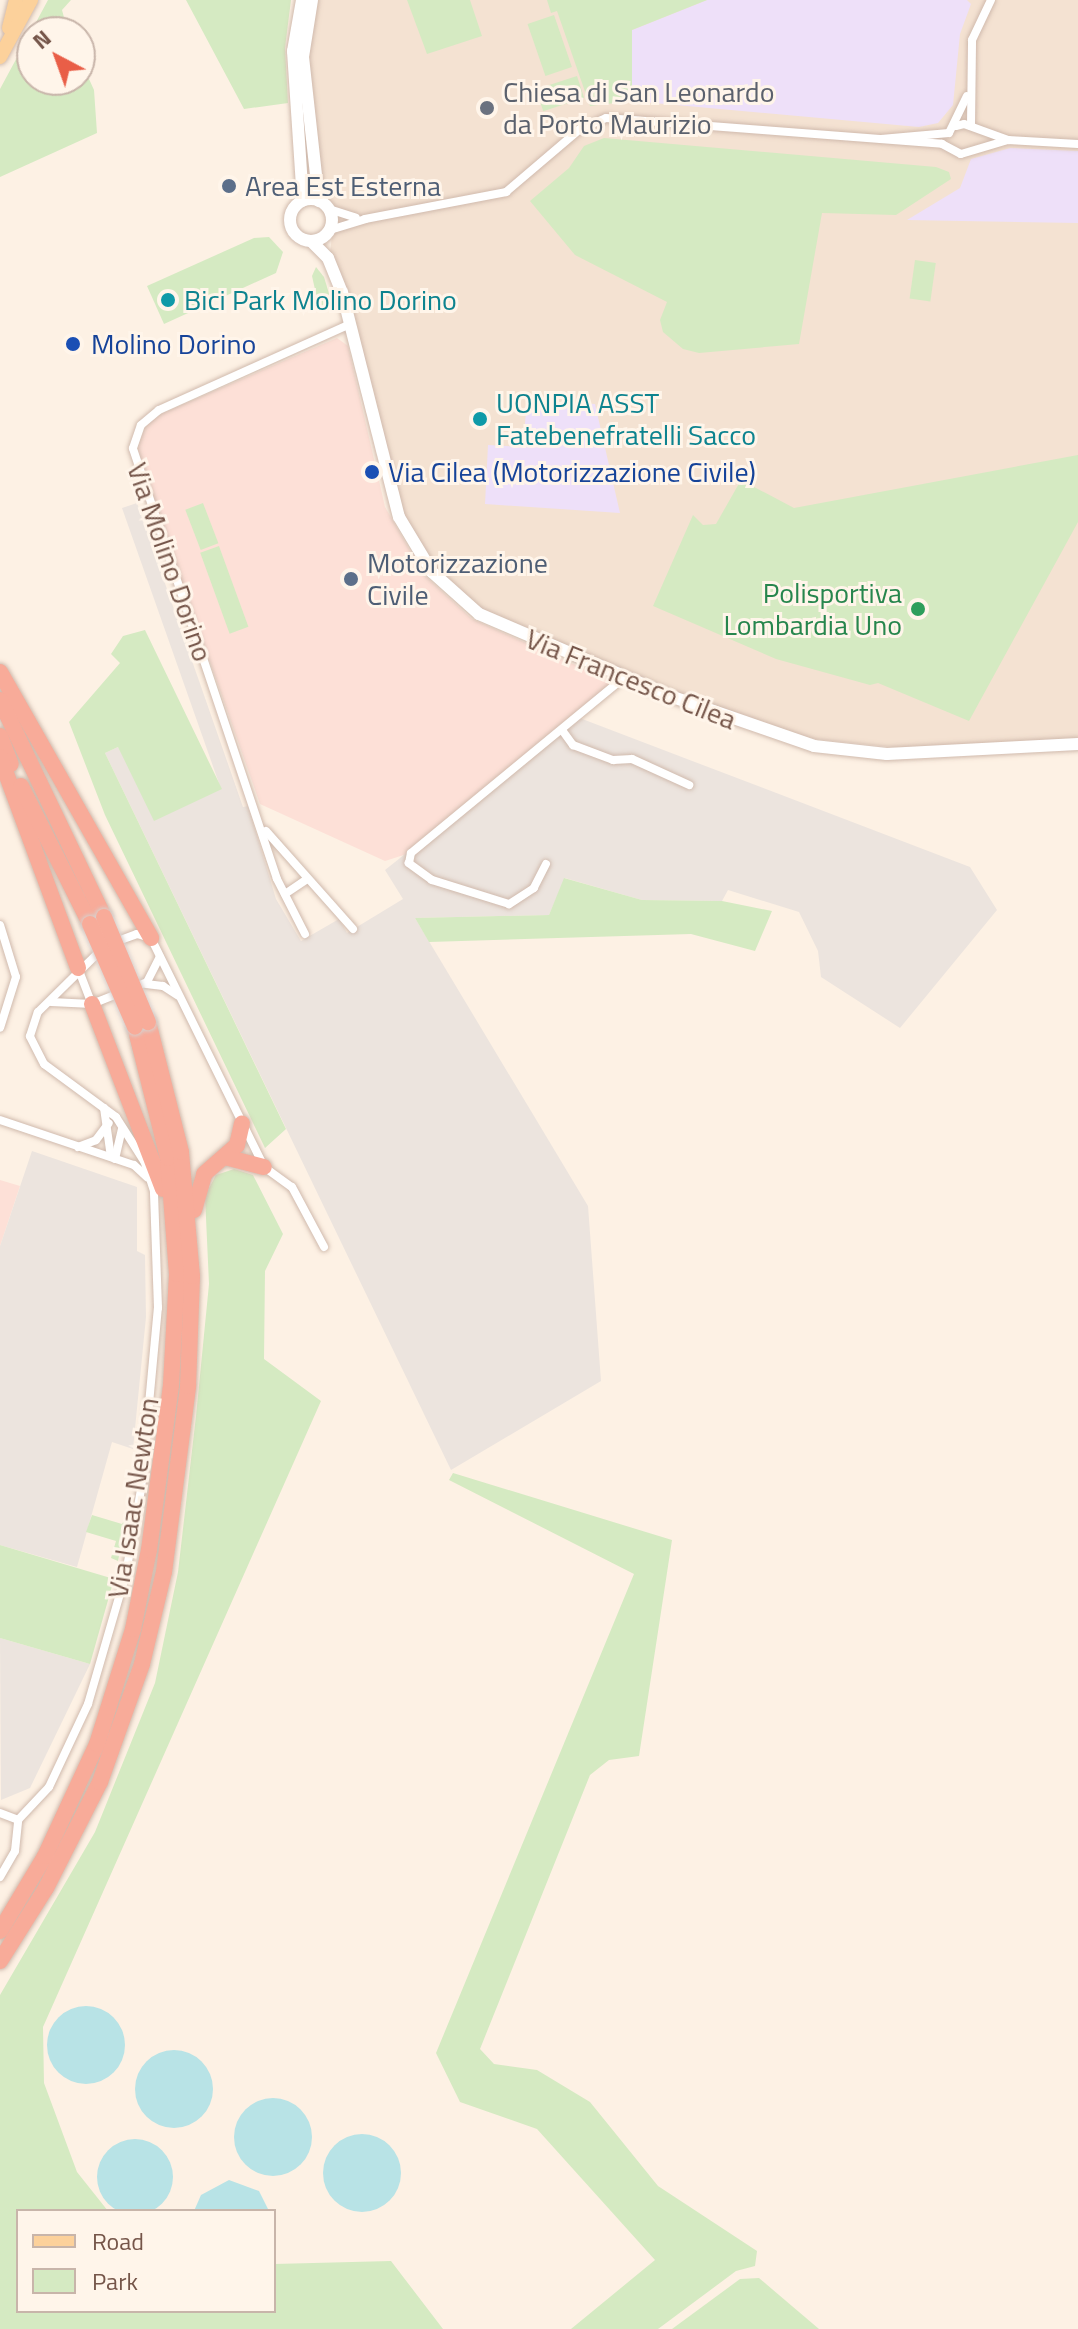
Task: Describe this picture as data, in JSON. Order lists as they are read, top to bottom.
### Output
{
  "streets": {
    "street": ["Via Molino Dorino", "Via Francesco Cilea", "Via Isaac Newton"]
  },
  "crossings": [
    ["Via Molino Dorino", "Via Francesco Cilea"]
  ],
  "places": [
    "Chiesa di San Leonardo da Porto Maurizio",
    "Area Est Esterna",
    "Bici Park Molino Dorino",
    "Molino Dorino",
    "UONPIA ASST Fatebenefratelli Sacco",
    "Via Cilea (Motorizzazione Civile)",
    "Motorizzazione Civile",
    "Polisportiva Lombardia Uno"
  ],
  "legend": ["Road", "Park"],
  "north": "top left"
}
